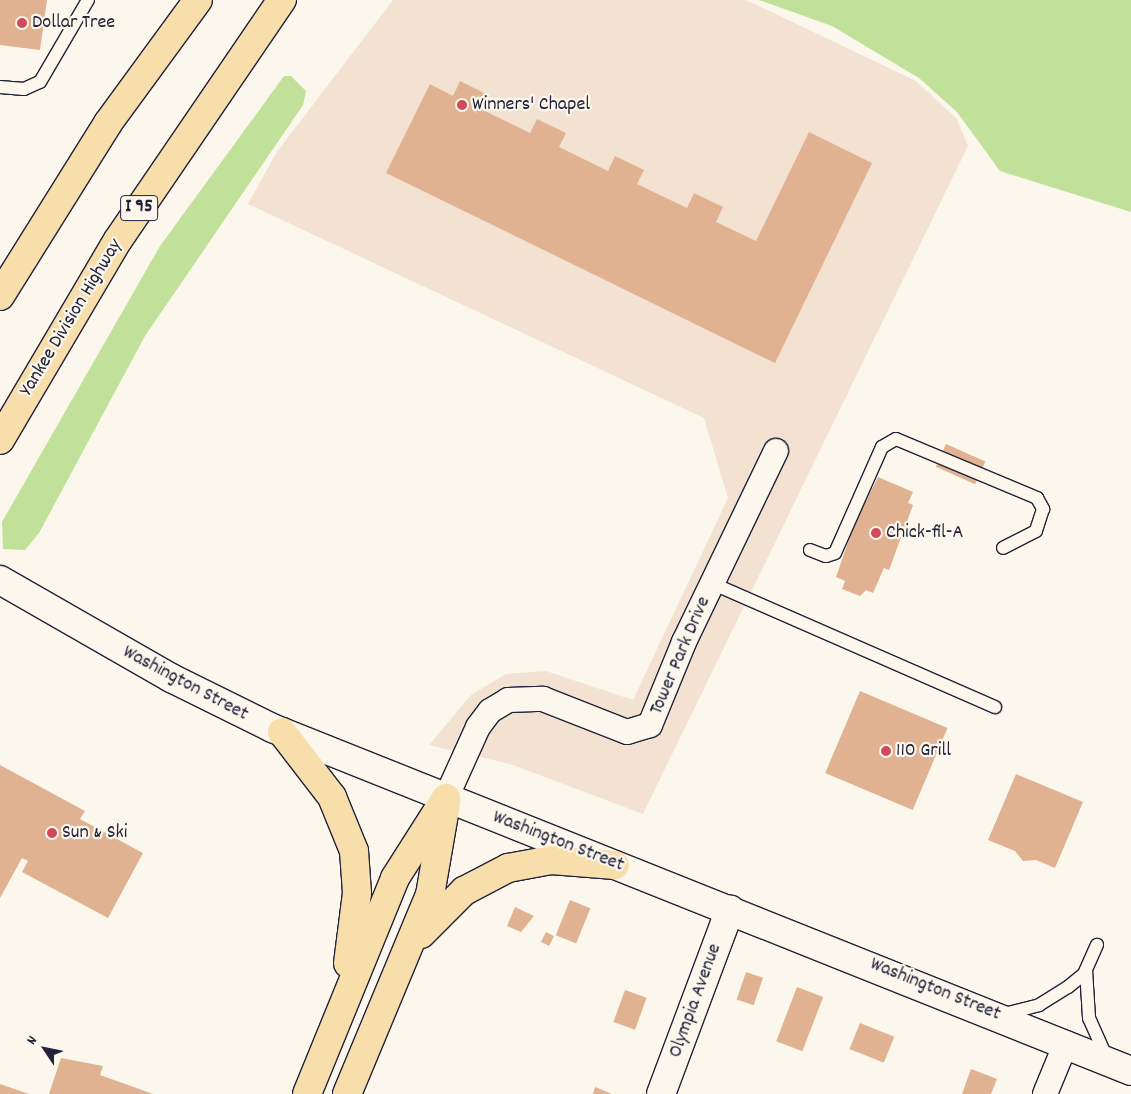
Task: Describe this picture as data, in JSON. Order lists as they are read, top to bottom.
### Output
{
  "streets": {
    "highway": ["I 95", "Yankee Division Highway"],
    "main road": ["Washington Street", "Olympia Avenue"],
    "street": ["Tower Park Drive"]
  },
  "crossings": [
    ["Tower Park Drive", "Washington Street"],
    ["Washington Street", "Olympia Avenue"]
  ],
  "places": [
    "Dollar Tree",
    "Winners' Chapel",
    "Chick-fil-A",
    "110 Grill",
    "Sun & Ski"
  ],
  "north": "top left"
}
